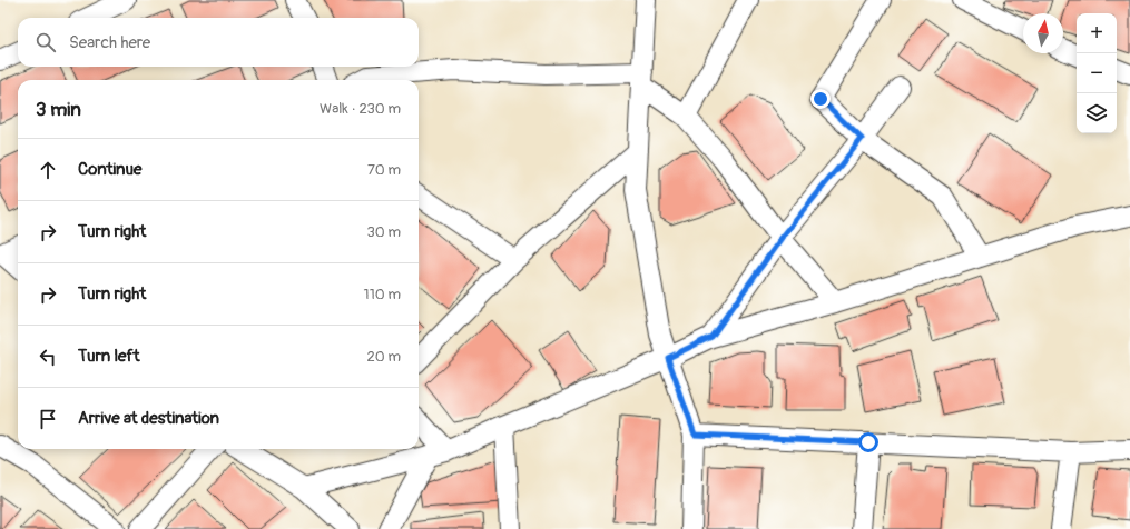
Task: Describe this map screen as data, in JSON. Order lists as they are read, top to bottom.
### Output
{
  "north": "top",
  "page": {
    "map_buttons": ["+", "−"],
    "search": "Search here",
    "heading": ["3 min", "Walk · 230 m"],
    "list": [
      ["Continue", "70 m"],
      ["Turn right", "30 m"],
      ["Turn right", "110 m"],
      ["Turn left", "20 m"],
      "Arrive at destination"
    ]
  }
}
